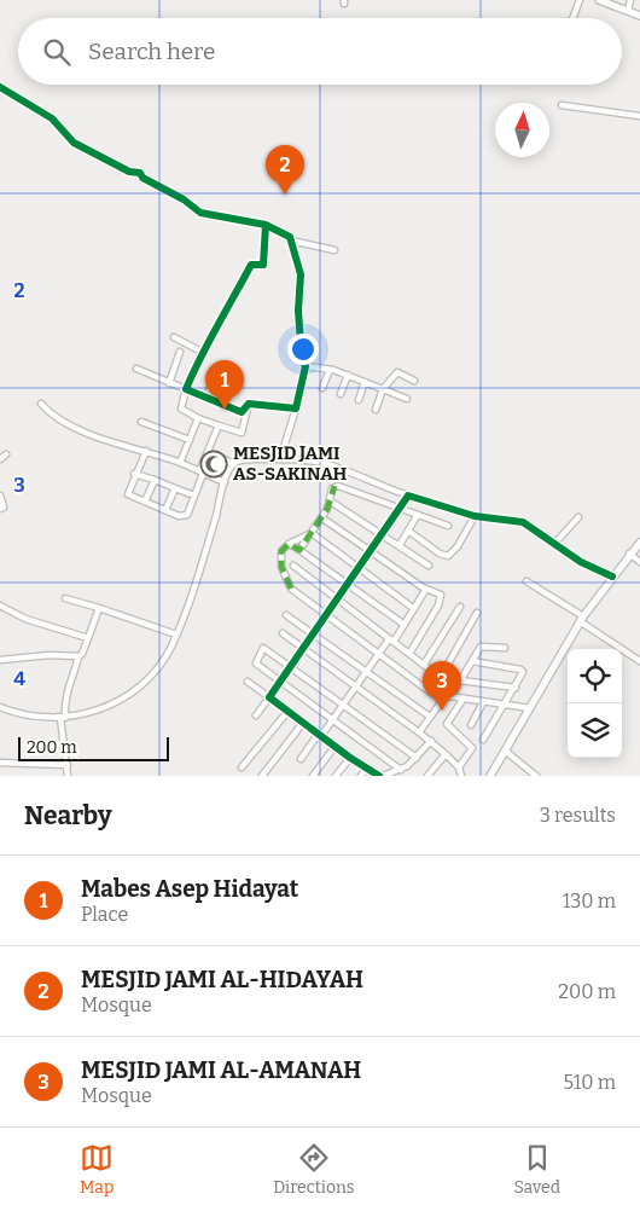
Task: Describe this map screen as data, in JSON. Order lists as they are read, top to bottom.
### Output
{
  "places": {
    "mosque": ["MESJID JAMI AS-SAKINAH"]
  },
  "scale_bar": "200 m",
  "north": "top",
  "page": {
    "search": "Search here",
    "pins": ["2", "1", "3"],
    "scale": "200 m",
    "heading": ["Nearby", "3 results"],
    "list": [
      {
        "mark": "1",
        "name": "Mabes Asep Hidayat",
        "note": "Place",
        "value": "130 m"
      },
      {
        "mark": "2",
        "name": "MESJID JAMI AL-HIDAYAH",
        "note": "Mosque",
        "value": "200 m"
      },
      {
        "mark": "3",
        "name": "MESJID JAMI AL-AMANAH",
        "note": "Mosque",
        "value": "510 m"
      }
    ],
    "nav": ["Map", "Directions", "Saved"]
  },
  "grid": {
    "rows": ["2", "3", "4"]
  }
}
